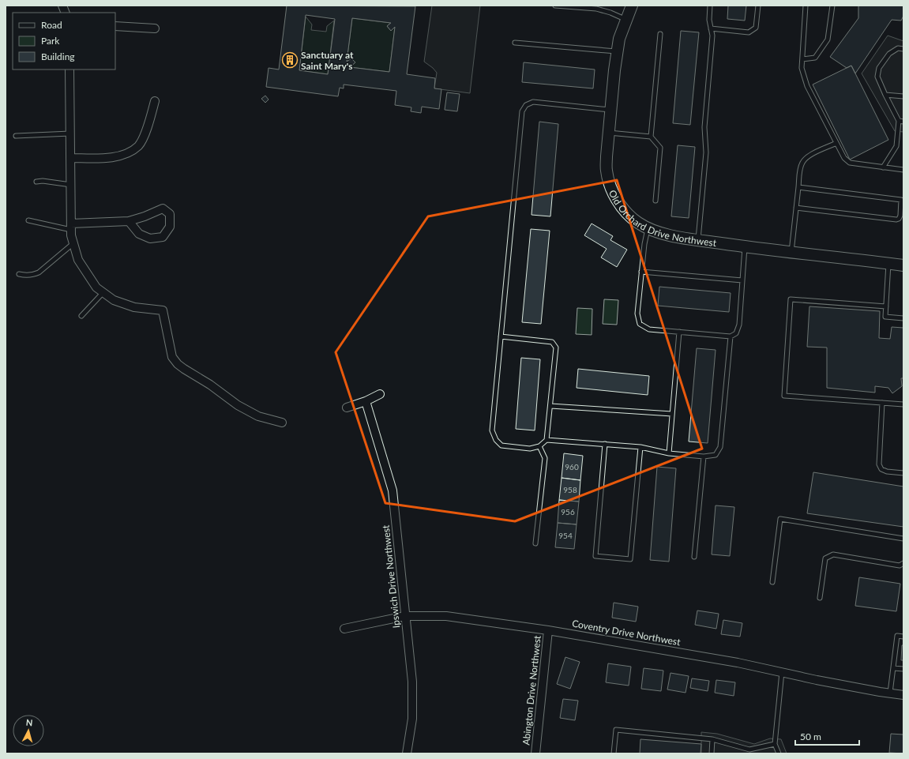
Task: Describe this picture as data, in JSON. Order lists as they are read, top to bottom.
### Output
{
  "streets": {
    "street": [
      "Old Orchard Drive Northwest",
      "Ipswich Drive Northwest",
      "Coventry Drive Northwest",
      "Abington Drive Northwest"
    ]
  },
  "crossings": [
    ["Ipswich Drive Northwest", "Coventry Drive Northwest"],
    ["Coventry Drive Northwest", "Abington Drive Northwest"]
  ],
  "places": {
    "building": ["Sanctuary at Saint Mary's"]
  },
  "house_numbers": [
    "960",
    "958",
    "956",
    "954"
  ],
  "legend": ["Road", "Park", "Building"],
  "scale_bar": "50 m",
  "north": "top"
}
